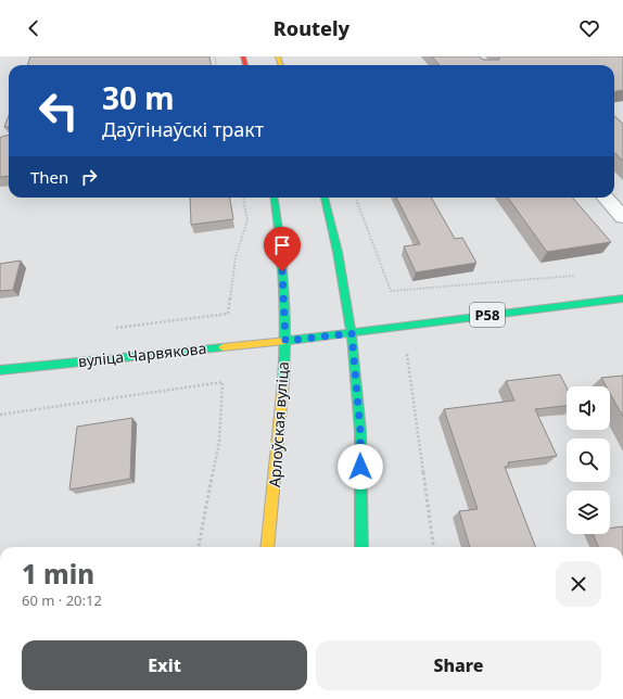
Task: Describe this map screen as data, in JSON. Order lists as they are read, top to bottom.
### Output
{
  "streets": {
    "main road": ["Р58", "вуліца Чарвякова", "Арлоўская вуліца"]
  },
  "crossings": [
    ["Р58", "вуліца Чарвякова"],
    ["Р58", "Арлоўская вуліца"],
    ["вуліца Чарвякова", "Арлоўская вуліца"]
  ],
  "page": {
    "header": "Routely",
    "turn": ["30 m", "Даўгінаўскі тракт"],
    "then": "Then",
    "heading": ["1 min", "60 m · 20:12"],
    "buttons": ["Exit", "Share"]
  }
}
